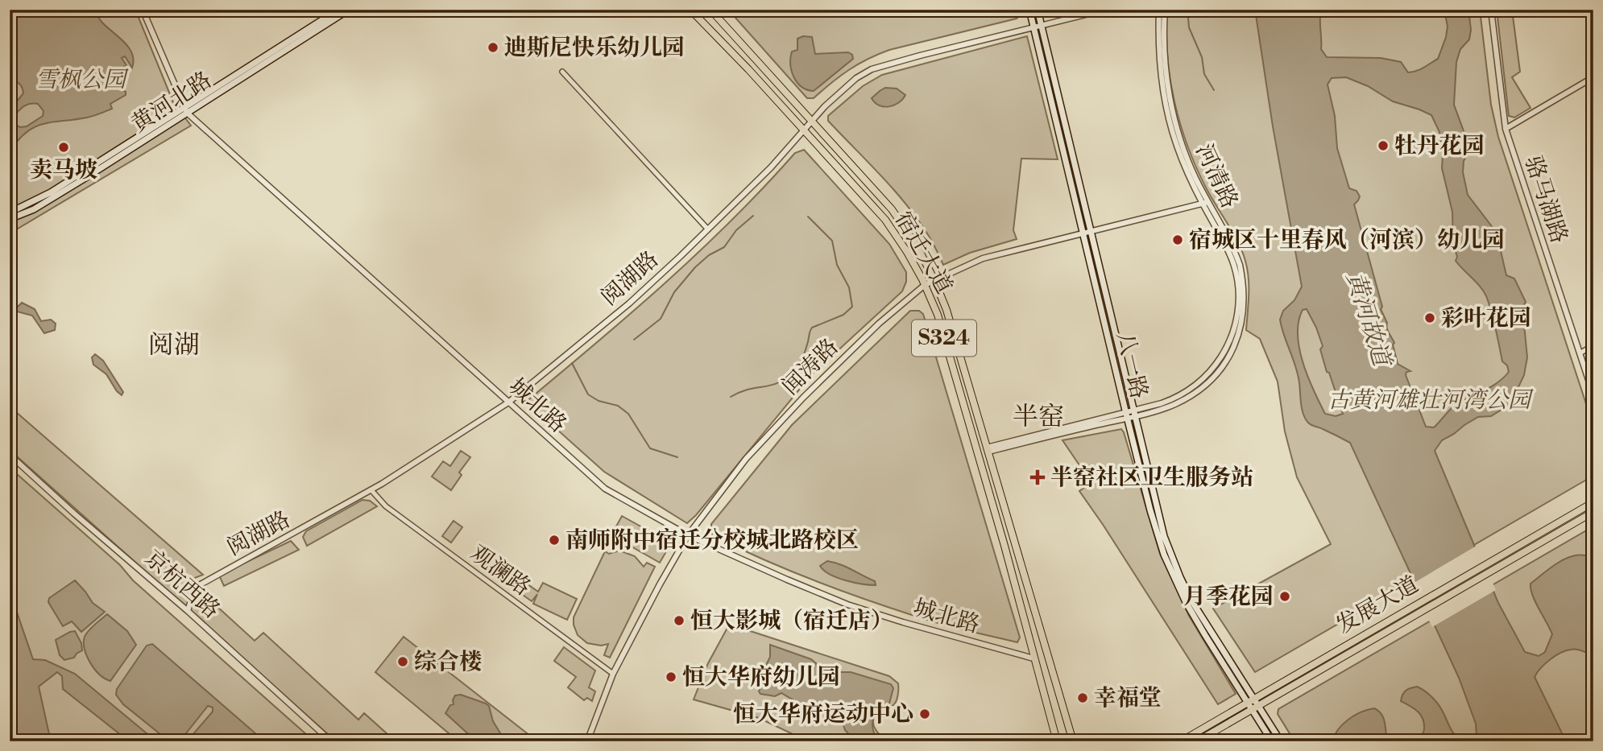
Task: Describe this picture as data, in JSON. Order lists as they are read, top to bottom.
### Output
{
  "streets": {
    "main road": [
      "黄河北路",
      "宿迁大道",
      "S324",
      "八一路",
      "发展大道"
    ],
    "street": [
      "河清路",
      "骆马湖路",
      "阅湖路",
      "闻涛路",
      "城北路",
      "观澜路",
      "京杭西路"
    ]
  },
  "crossings": [
    ["黄河北路", "城北路"],
    ["河清路", "宿迁大道"],
    ["河清路", "八一路"],
    ["河清路", "闻涛路"],
    ["宿迁大道", "阅湖路"],
    ["宿迁大道", "闻涛路"],
    ["宿迁大道", "城北路"],
    ["阅湖路", "八一路"],
    ["阅湖路", "城北路"],
    ["阅湖路", "观澜路"],
    ["阅湖路", "京杭西路"],
    ["八一路", "闻涛路"],
    ["八一路", "发展大道"],
    ["闻涛路", "城北路"],
    ["闻涛路", "观澜路"]
  ],
  "districts": ["阅湖", "半窑"],
  "water": ["黄河故道"],
  "parks": ["雪枫公园", "古黄河雄壮河湾公园"],
  "places": {
    "other": [
      "迪斯尼快乐幼儿园",
      "牡丹花园",
      "卖马坡",
      "宿城区十里春风（河滨）幼儿园",
      "彩叶花园",
      "南师附中宿迁分校城北路校区",
      "月季花园",
      "恒大影城（宿迁店）",
      "综合楼",
      "恒大华府幼儿园",
      "幸福堂",
      "恒大华府运动中心"
    ],
    "health": ["半窑社区卫生服务站"]
  }
}
